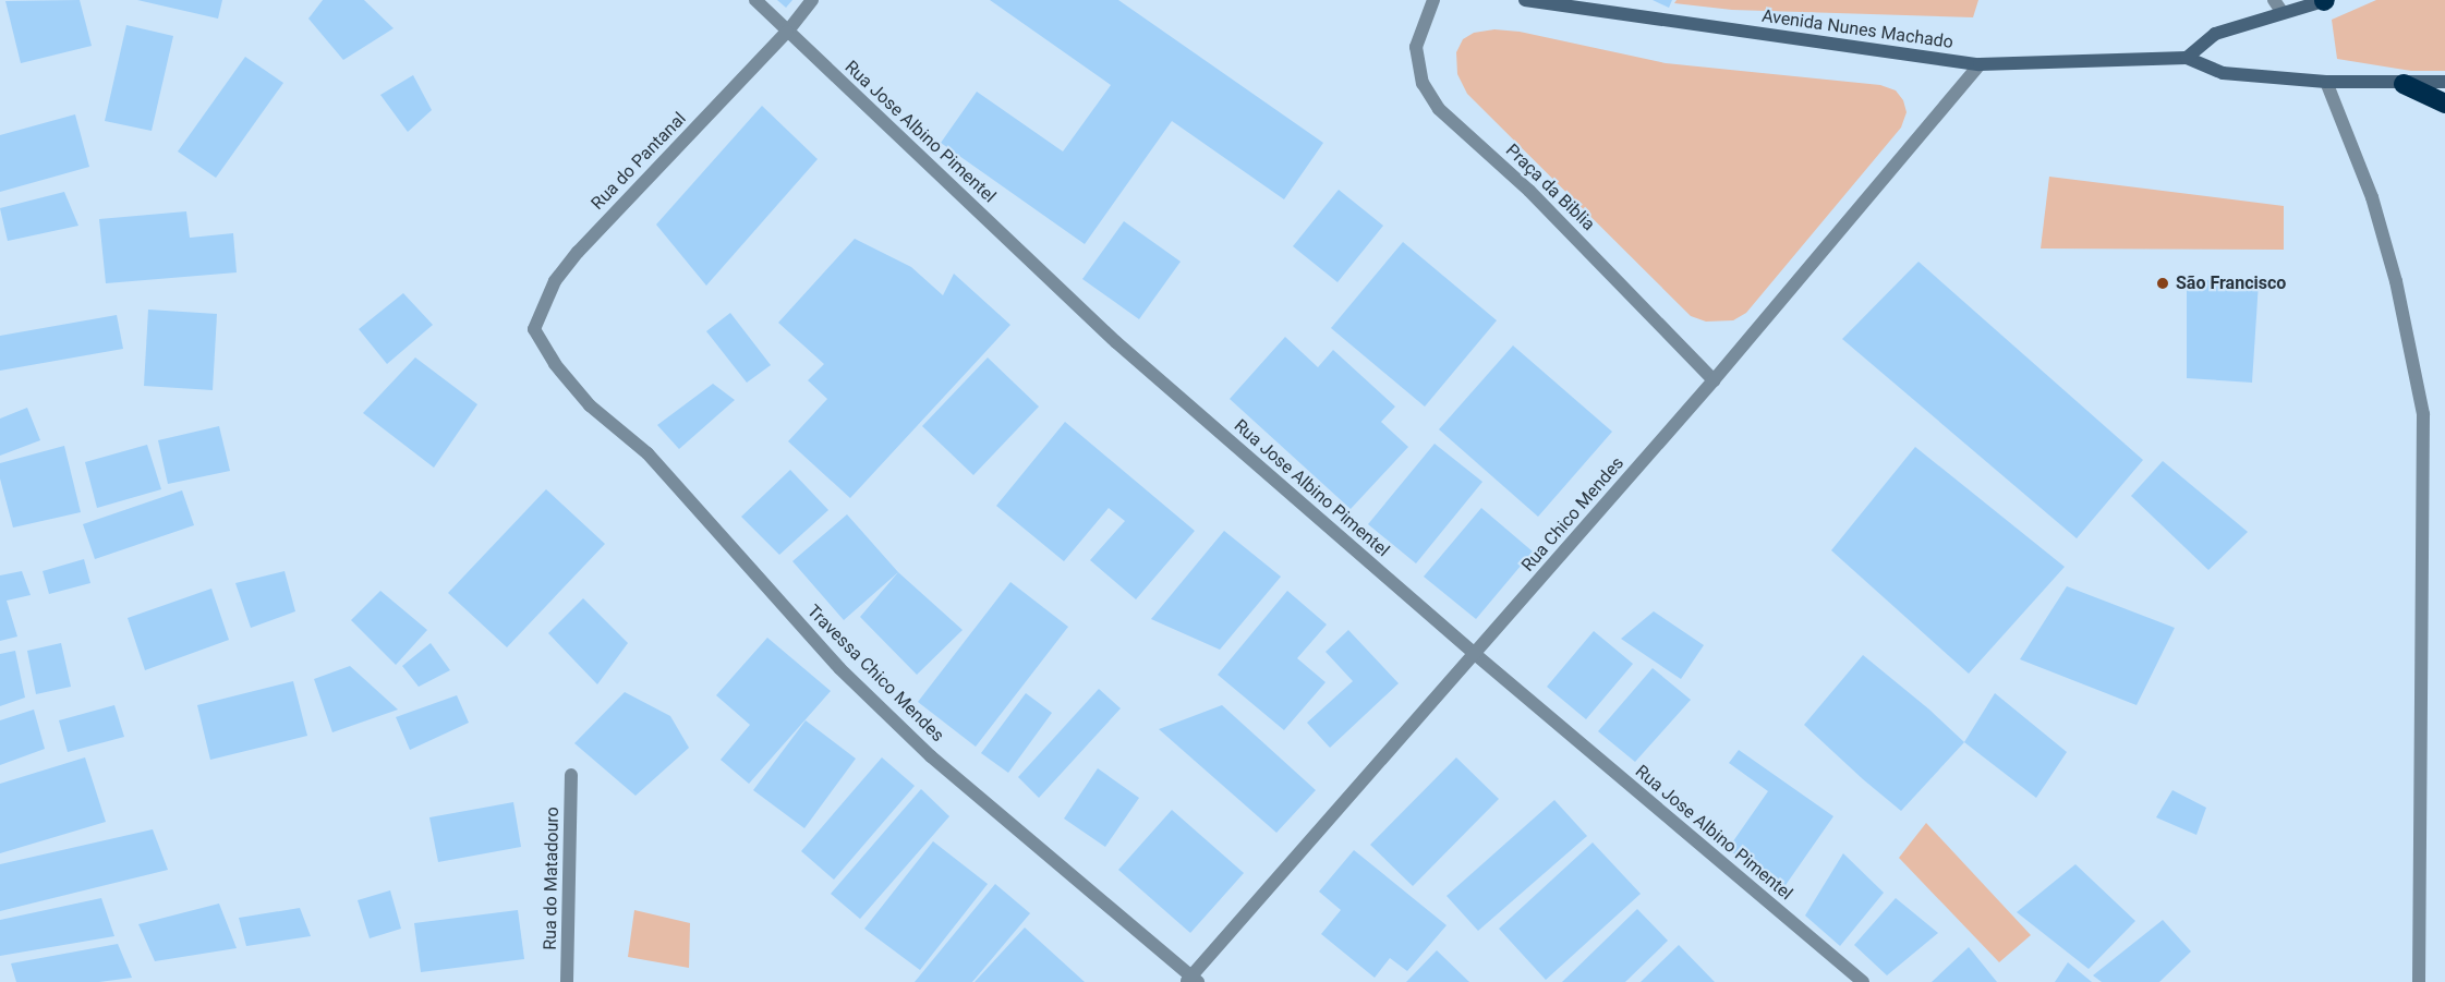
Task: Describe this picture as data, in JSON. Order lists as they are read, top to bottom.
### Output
{
  "streets": {
    "street": [
      "Avenida Nunes Machado",
      "Rua Jose Albino Pimentel",
      "Rua do Pantanal",
      "Praça da Biblia",
      "Rua Chico Mendes",
      "Travessa Chico Mendes",
      "Rua do Matadouro"
    ]
  },
  "crossings": [
    ["Avenida Nunes Machado", "Rua Chico Mendes"],
    ["Rua Jose Albino Pimentel", "Rua do Pantanal"],
    ["Rua Jose Albino Pimentel", "Rua Chico Mendes"],
    ["Rua do Pantanal", "Travessa Chico Mendes"],
    ["Praça da Biblia", "Rua Chico Mendes"],
    ["Rua Chico Mendes", "Travessa Chico Mendes"]
  ],
  "places": ["São Francisco"]
}
